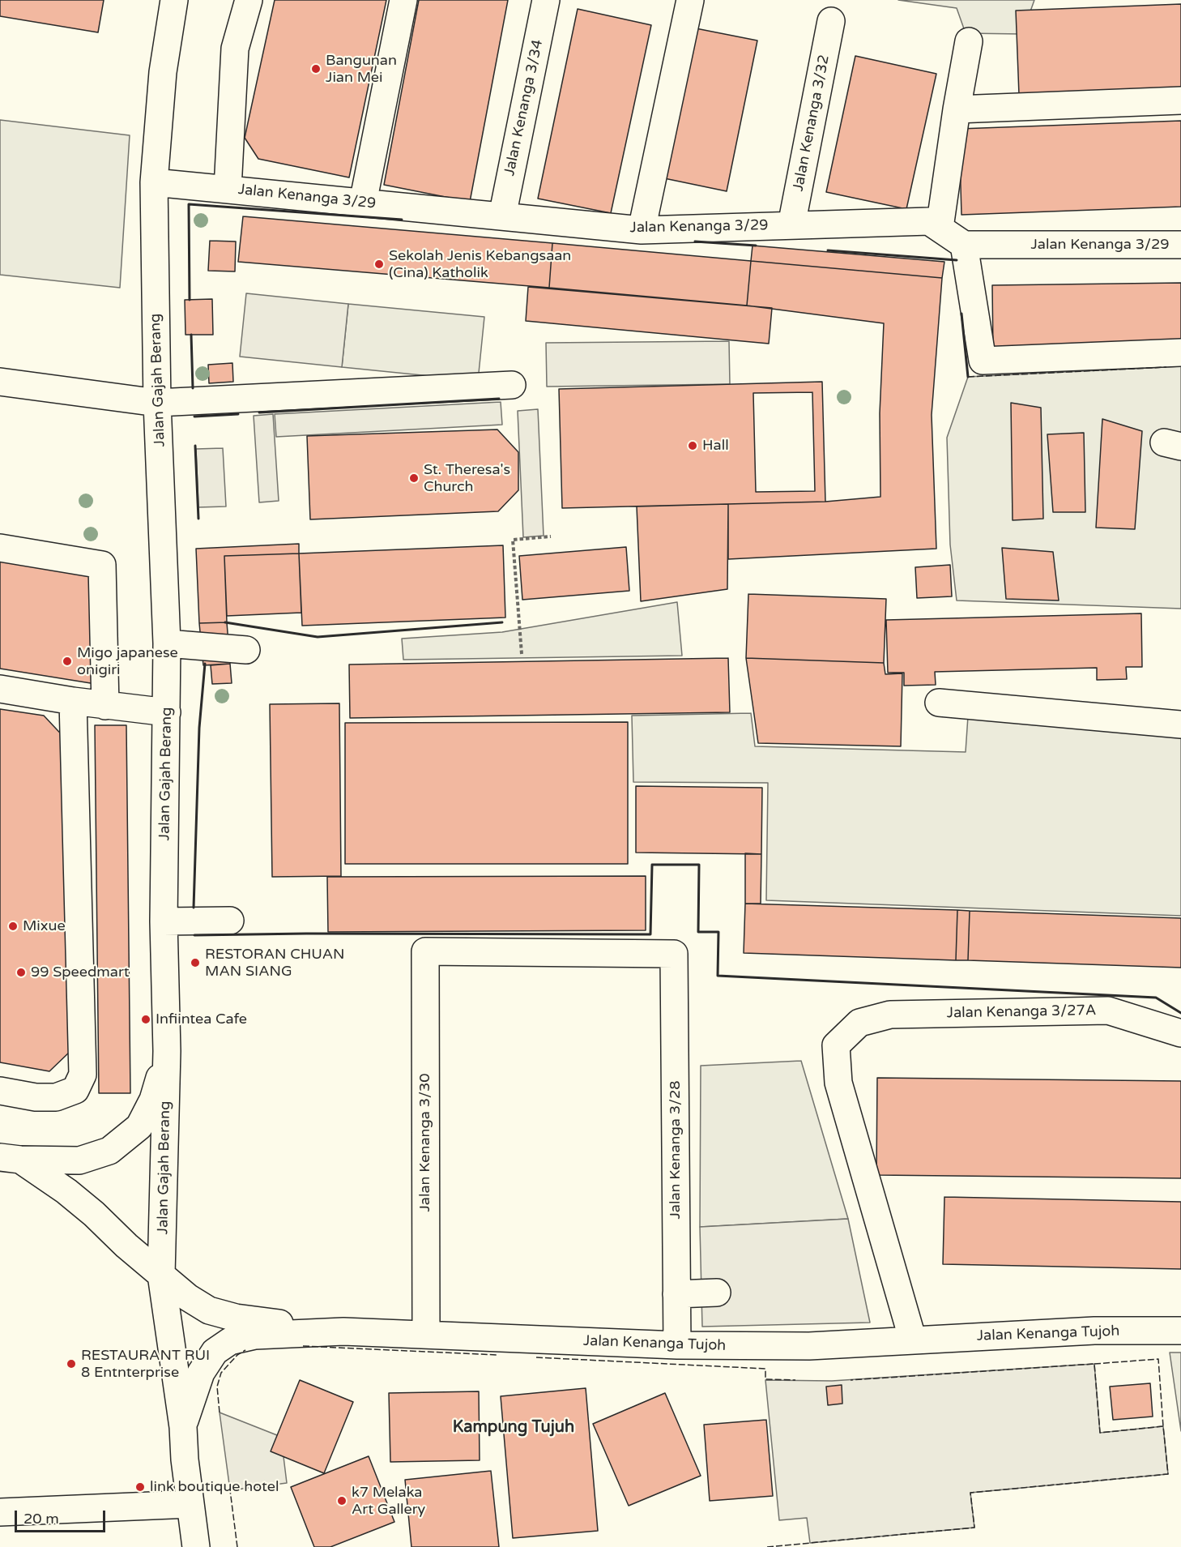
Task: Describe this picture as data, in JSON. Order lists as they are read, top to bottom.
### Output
{
  "streets": {
    "street": [
      "Jalan Kenanga 3/34",
      "Jalan Kenanga 3/32",
      "Jalan Kenanga 3/29",
      "Jalan Gajah Berang",
      "Jalan Kenanga 3/27A",
      "Jalan Kenanga 3/30",
      "Jalan Kenanga 3/28",
      "Jalan Kenanga Tujoh"
    ]
  },
  "crossings": [
    ["Jalan Kenanga 3/34", "Jalan Kenanga 3/29"],
    ["Jalan Kenanga 3/32", "Jalan Kenanga 3/29"],
    ["Jalan Kenanga 3/29", "Jalan Gajah Berang"],
    ["Jalan Gajah Berang", "Jalan Kenanga Tujoh"],
    ["Jalan Kenanga 3/27A", "Jalan Kenanga Tujoh"],
    ["Jalan Kenanga 3/30", "Jalan Kenanga 3/28"],
    ["Jalan Kenanga 3/30", "Jalan Kenanga Tujoh"],
    ["Jalan Kenanga 3/28", "Jalan Kenanga Tujoh"]
  ],
  "districts": ["Kampung Tujuh"],
  "places": [
    "Bangunan Jian Mei",
    "Sekolah Jenis Kebangsaan (Cina) Katholik",
    "Hall",
    "St. Theresa's Church",
    "Migo japanese onigiri",
    "Mixue",
    "RESTORAN CHUAN MAN SIANG",
    "99 Speedmart",
    "Infiintea Cafe",
    "RESTAURANT RUI 8 Entnterprise",
    "link boutique hotel",
    "k7 Melaka Art Gallery"
  ],
  "scale_bar": "20 m"
}
